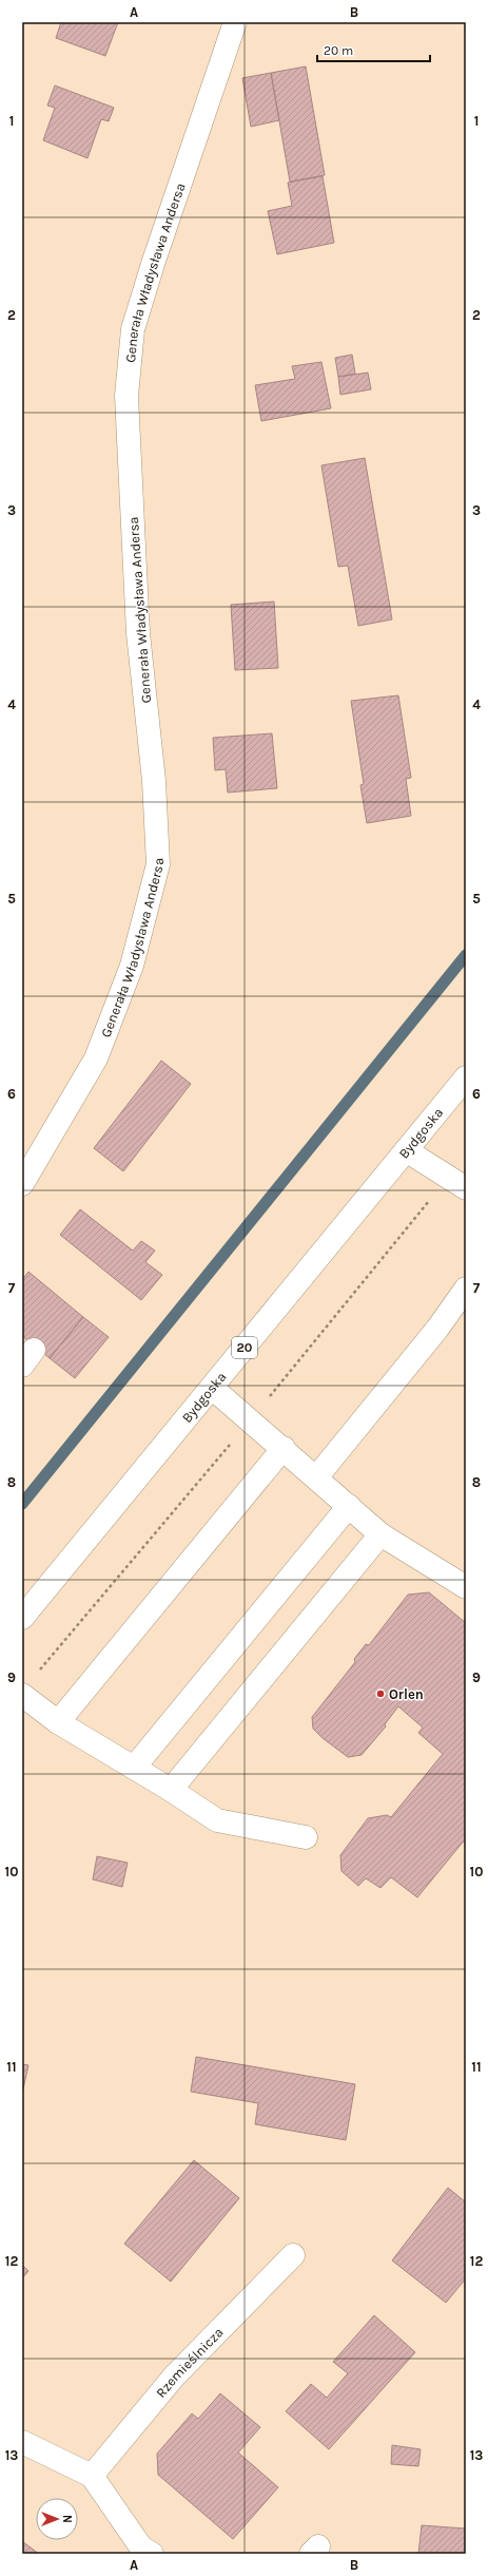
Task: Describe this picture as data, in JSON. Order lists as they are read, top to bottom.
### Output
{
  "streets": {
    "street": [
      "Generała Władysława Andersa",
      "Bydgoska",
      "20",
      "Rzemieślnicza"
    ]
  },
  "places": ["Orlen"],
  "scale_bar": "20 m",
  "north": "right",
  "grid": {
    "columns": ["A", "B"],
    "rows": [
      "1",
      "2",
      "3",
      "4",
      "5",
      "6",
      "7",
      "8",
      "9",
      "10",
      "11",
      "12",
      "13"
    ]
  }
}
